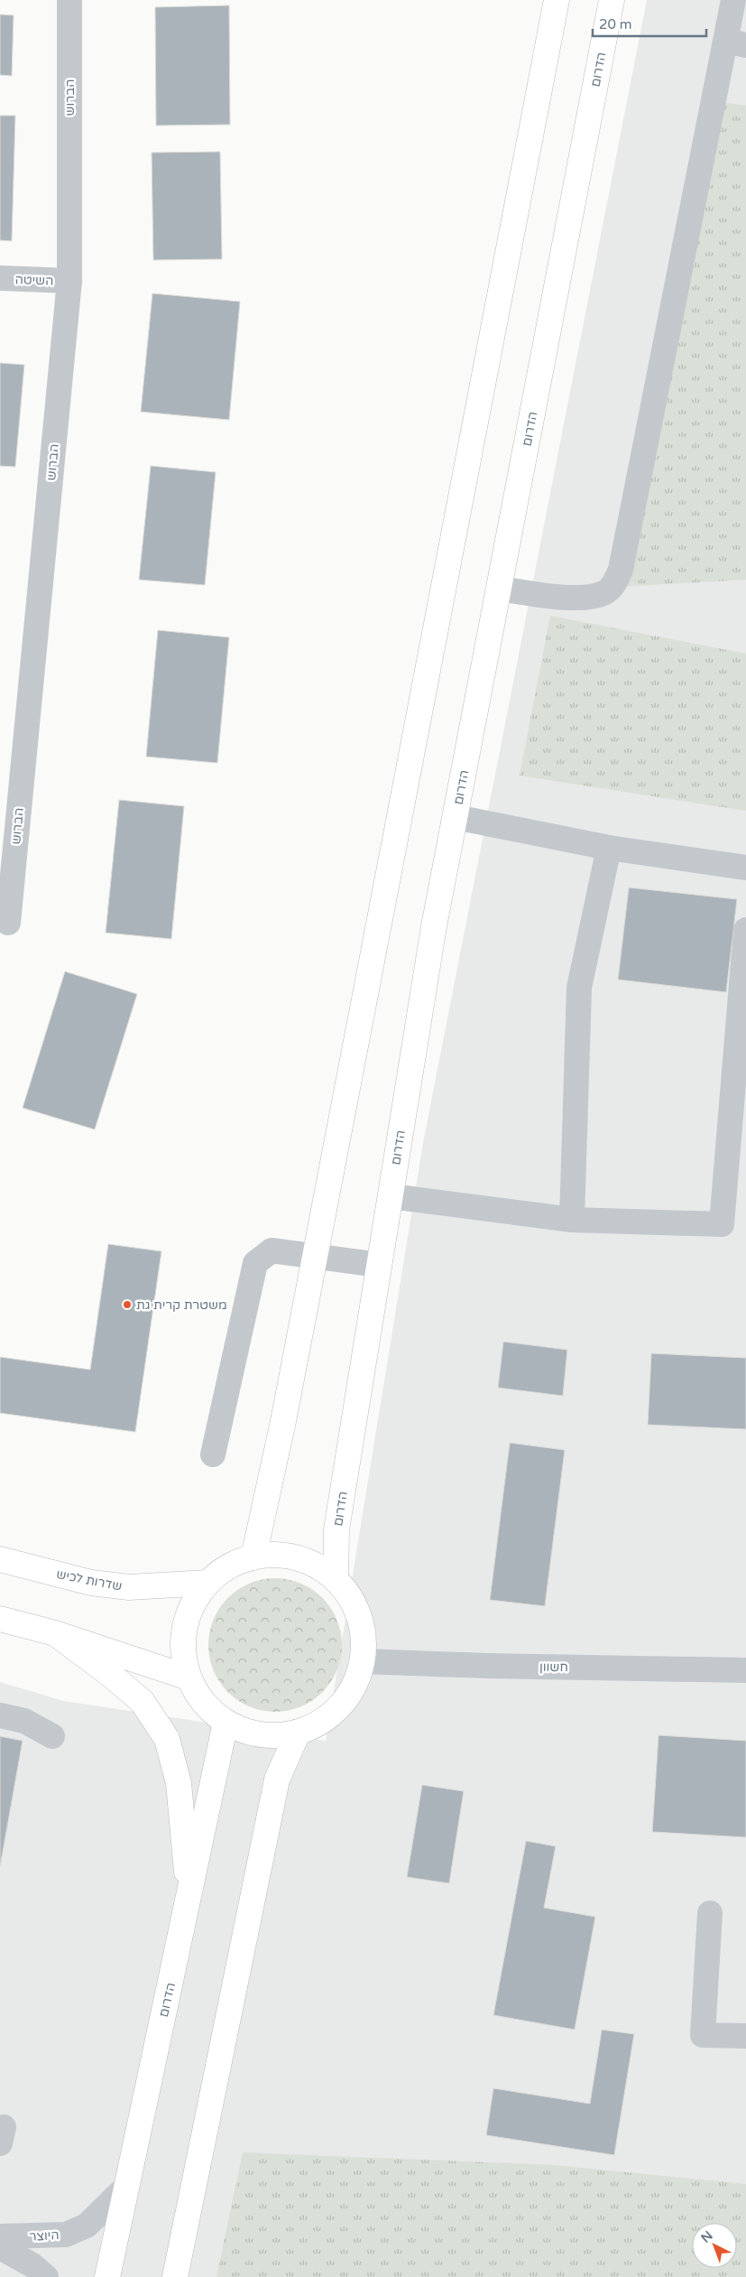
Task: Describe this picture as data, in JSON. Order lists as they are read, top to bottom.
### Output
{
  "streets": {
    "main road": ["הדרום", "שדרות לכיש"],
    "street": [
      "הברוש",
      "השיטה",
      "חשוון",
      "היוצר"
    ]
  },
  "crossings": [
    ["הדרום", "היוצר"],
    ["הברוש", "השיטה"]
  ],
  "places": ["משטרת קרית גת"],
  "scale_bar": "20 m",
  "north": "top left"
}
